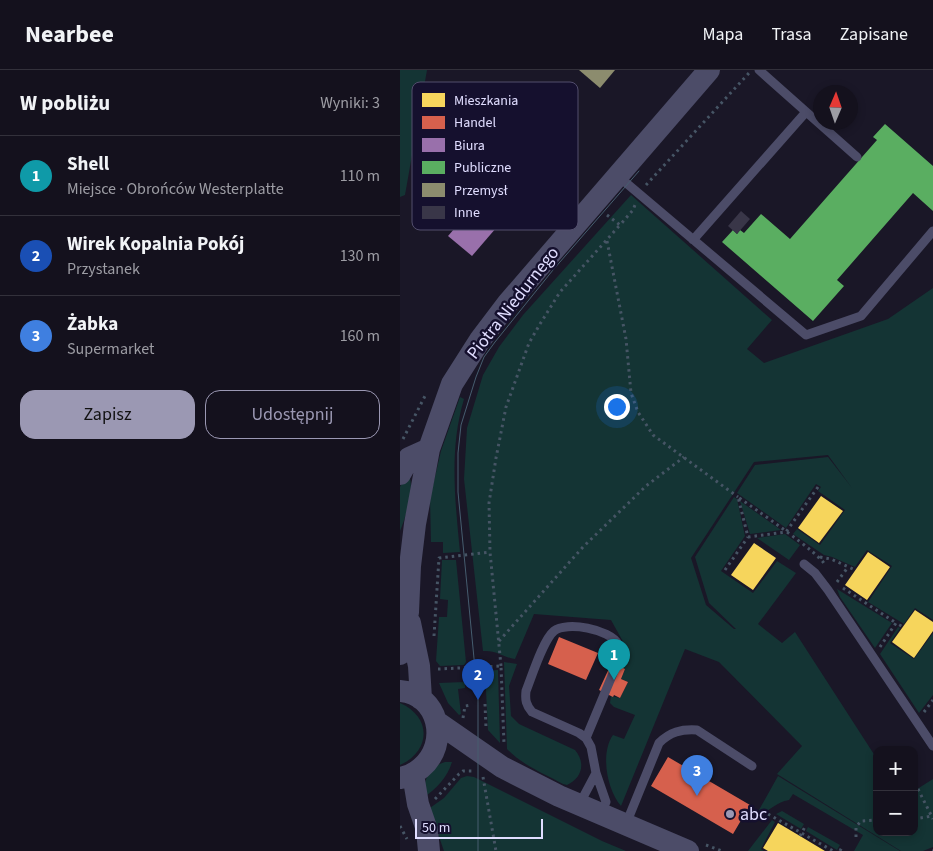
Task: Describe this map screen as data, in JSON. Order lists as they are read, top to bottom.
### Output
{
  "streets": {
    "street": ["Piotra Niedurnego"]
  },
  "places": ["abc"],
  "legend": [
    "Mieszkania",
    "Handel",
    "Biura",
    "Publiczne",
    "Przemysł",
    "Inne"
  ],
  "scale_bar": "50 m",
  "north": "top",
  "page": {
    "header": "Nearbee",
    "nav": ["Mapa", "Trasa", "Zapisane"],
    "heading": ["W pobliżu", "Wyniki: 3"],
    "list": [
      {
        "mark": "1",
        "name": "Shell",
        "note": "Miejsce · Obrońców Westerplatte",
        "value": "110 m"
      },
      {
        "mark": "2",
        "name": "Wirek Kopalnia Pokój",
        "note": "Przystanek",
        "value": "130 m"
      },
      {
        "mark": "3",
        "name": "Żabka",
        "note": "Supermarket",
        "value": "160 m"
      }
    ],
    "buttons": ["Zapisz", "Udostępnij"],
    "pins": ["1", "2", "3"],
    "map_buttons": ["+", "−"],
    "scale": "50 m"
  }
}
